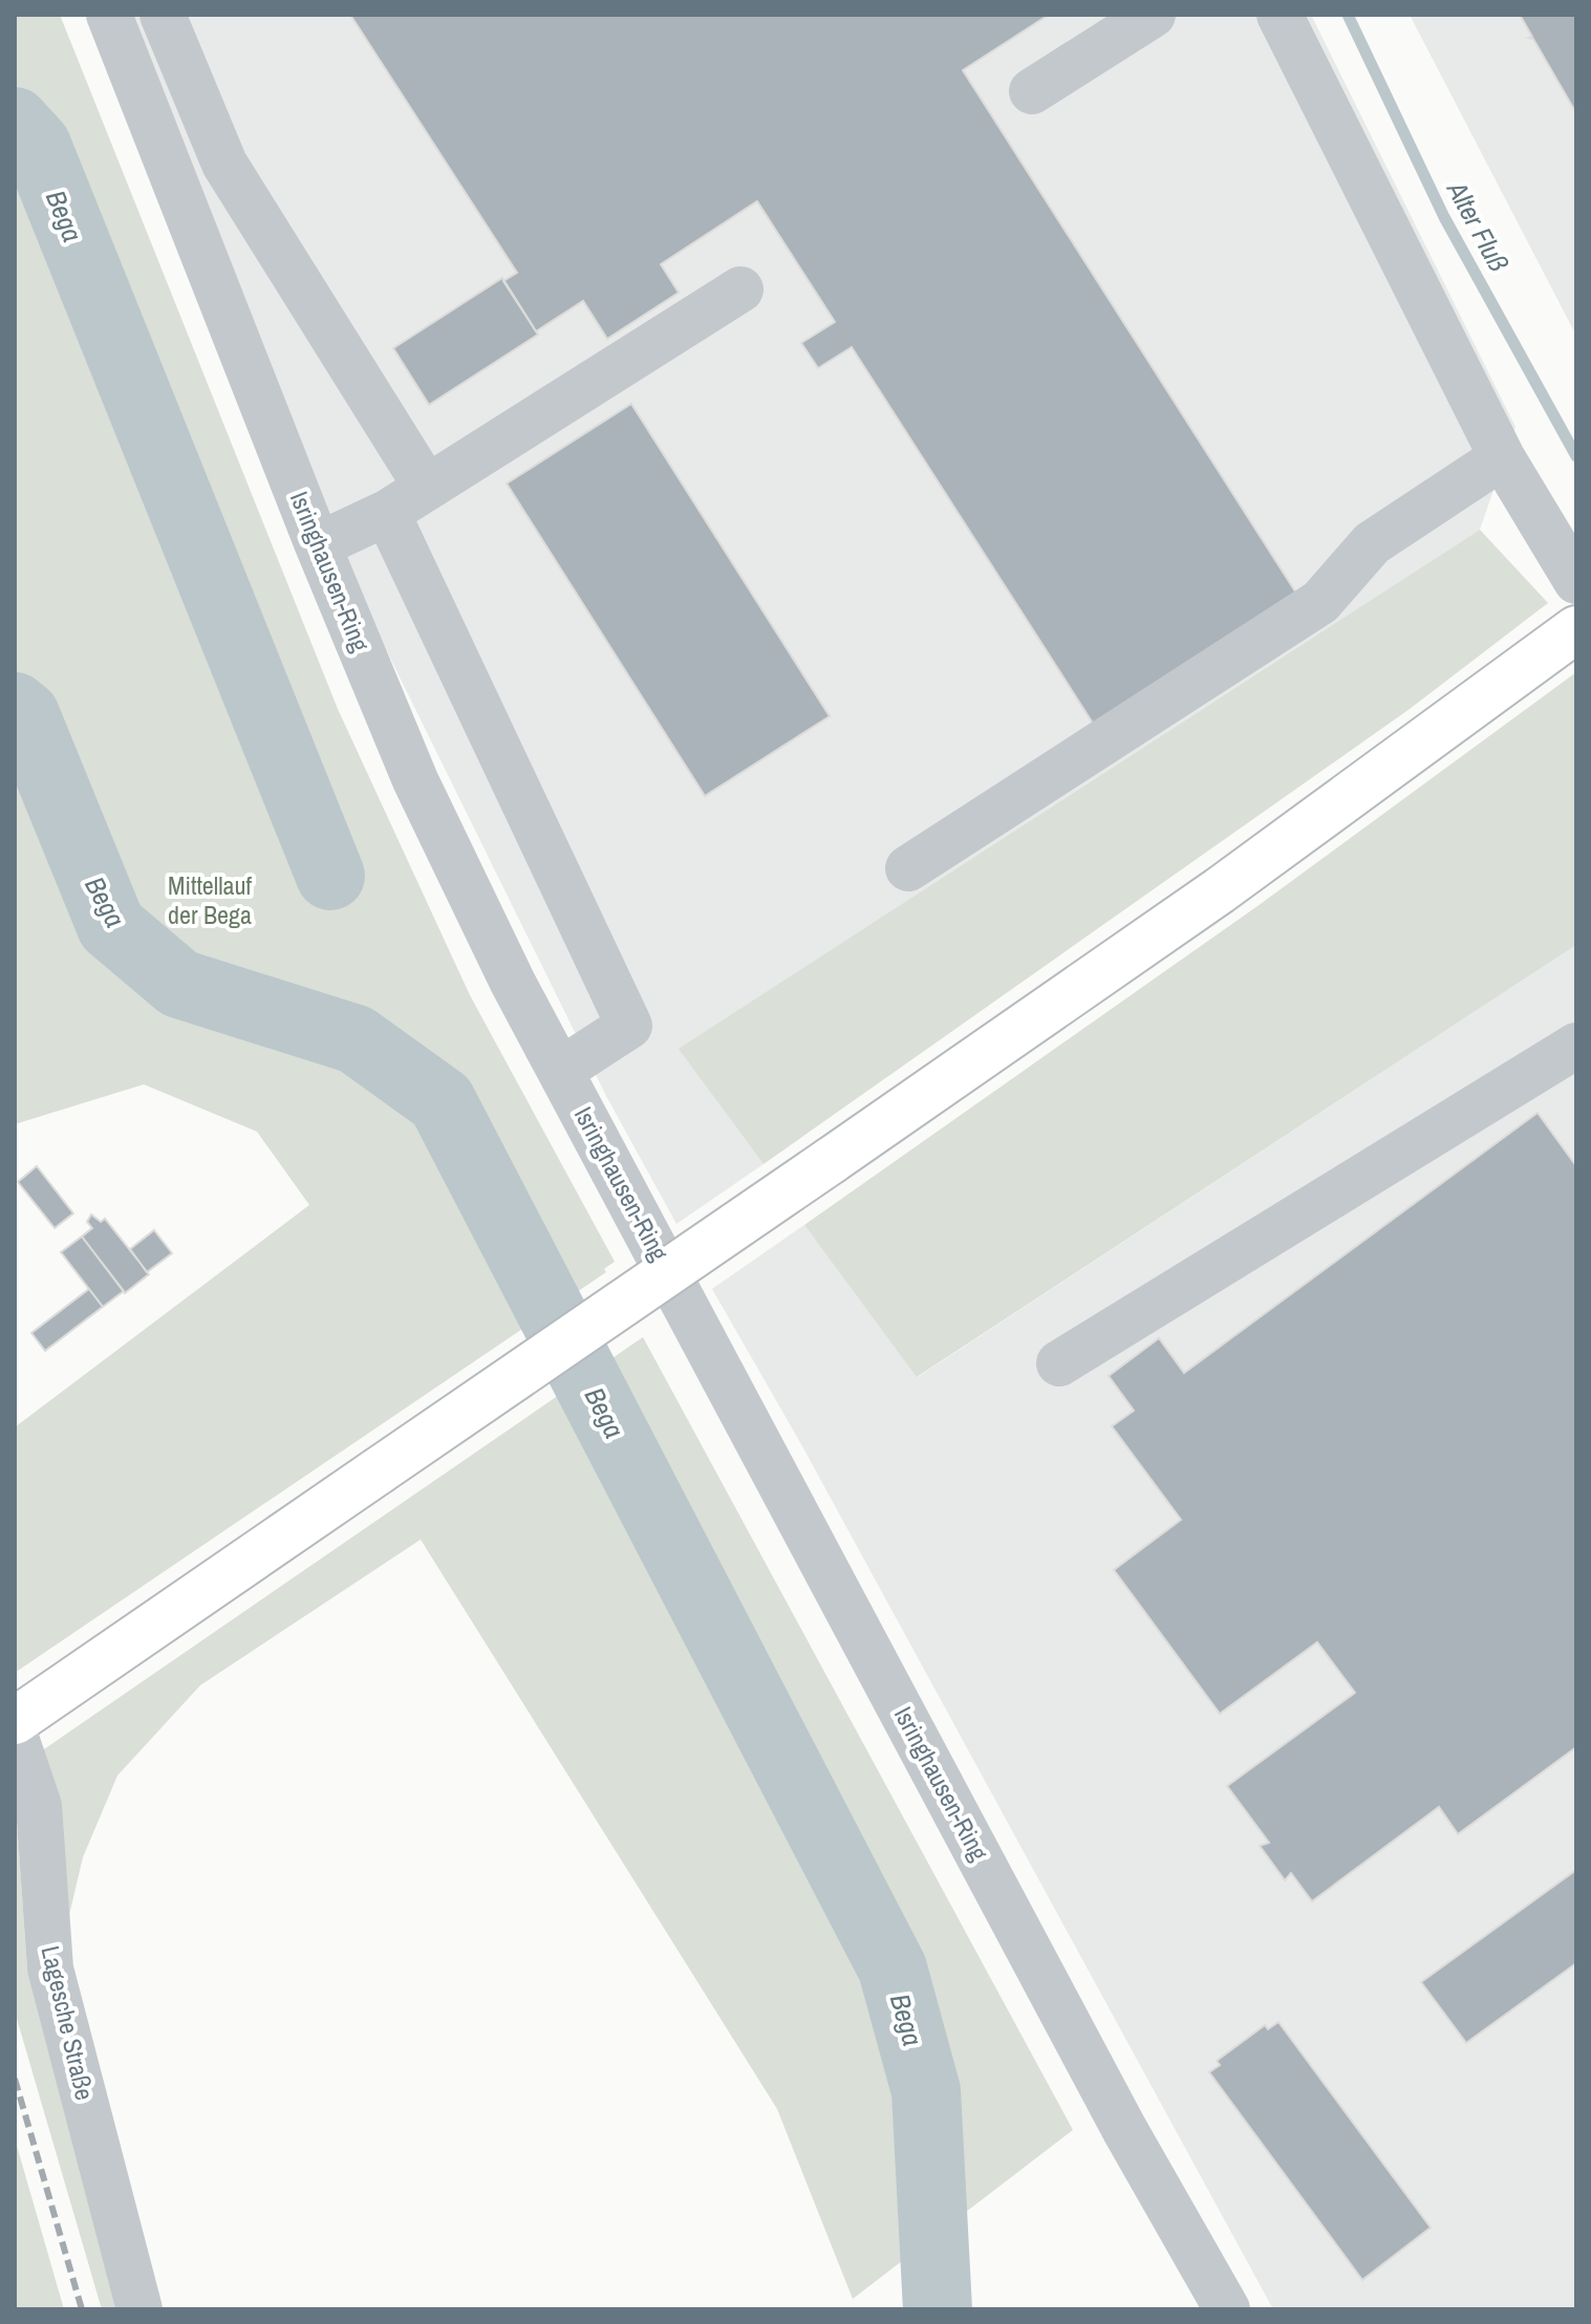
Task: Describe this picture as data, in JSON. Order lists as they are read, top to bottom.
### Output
{
  "streets": {
    "street": ["Isringhausen-Ring", "Lagesche Straße"]
  },
  "water": ["Bega", "Alter Fluß"],
  "parks": ["Mittellauf der Bega"]
}
